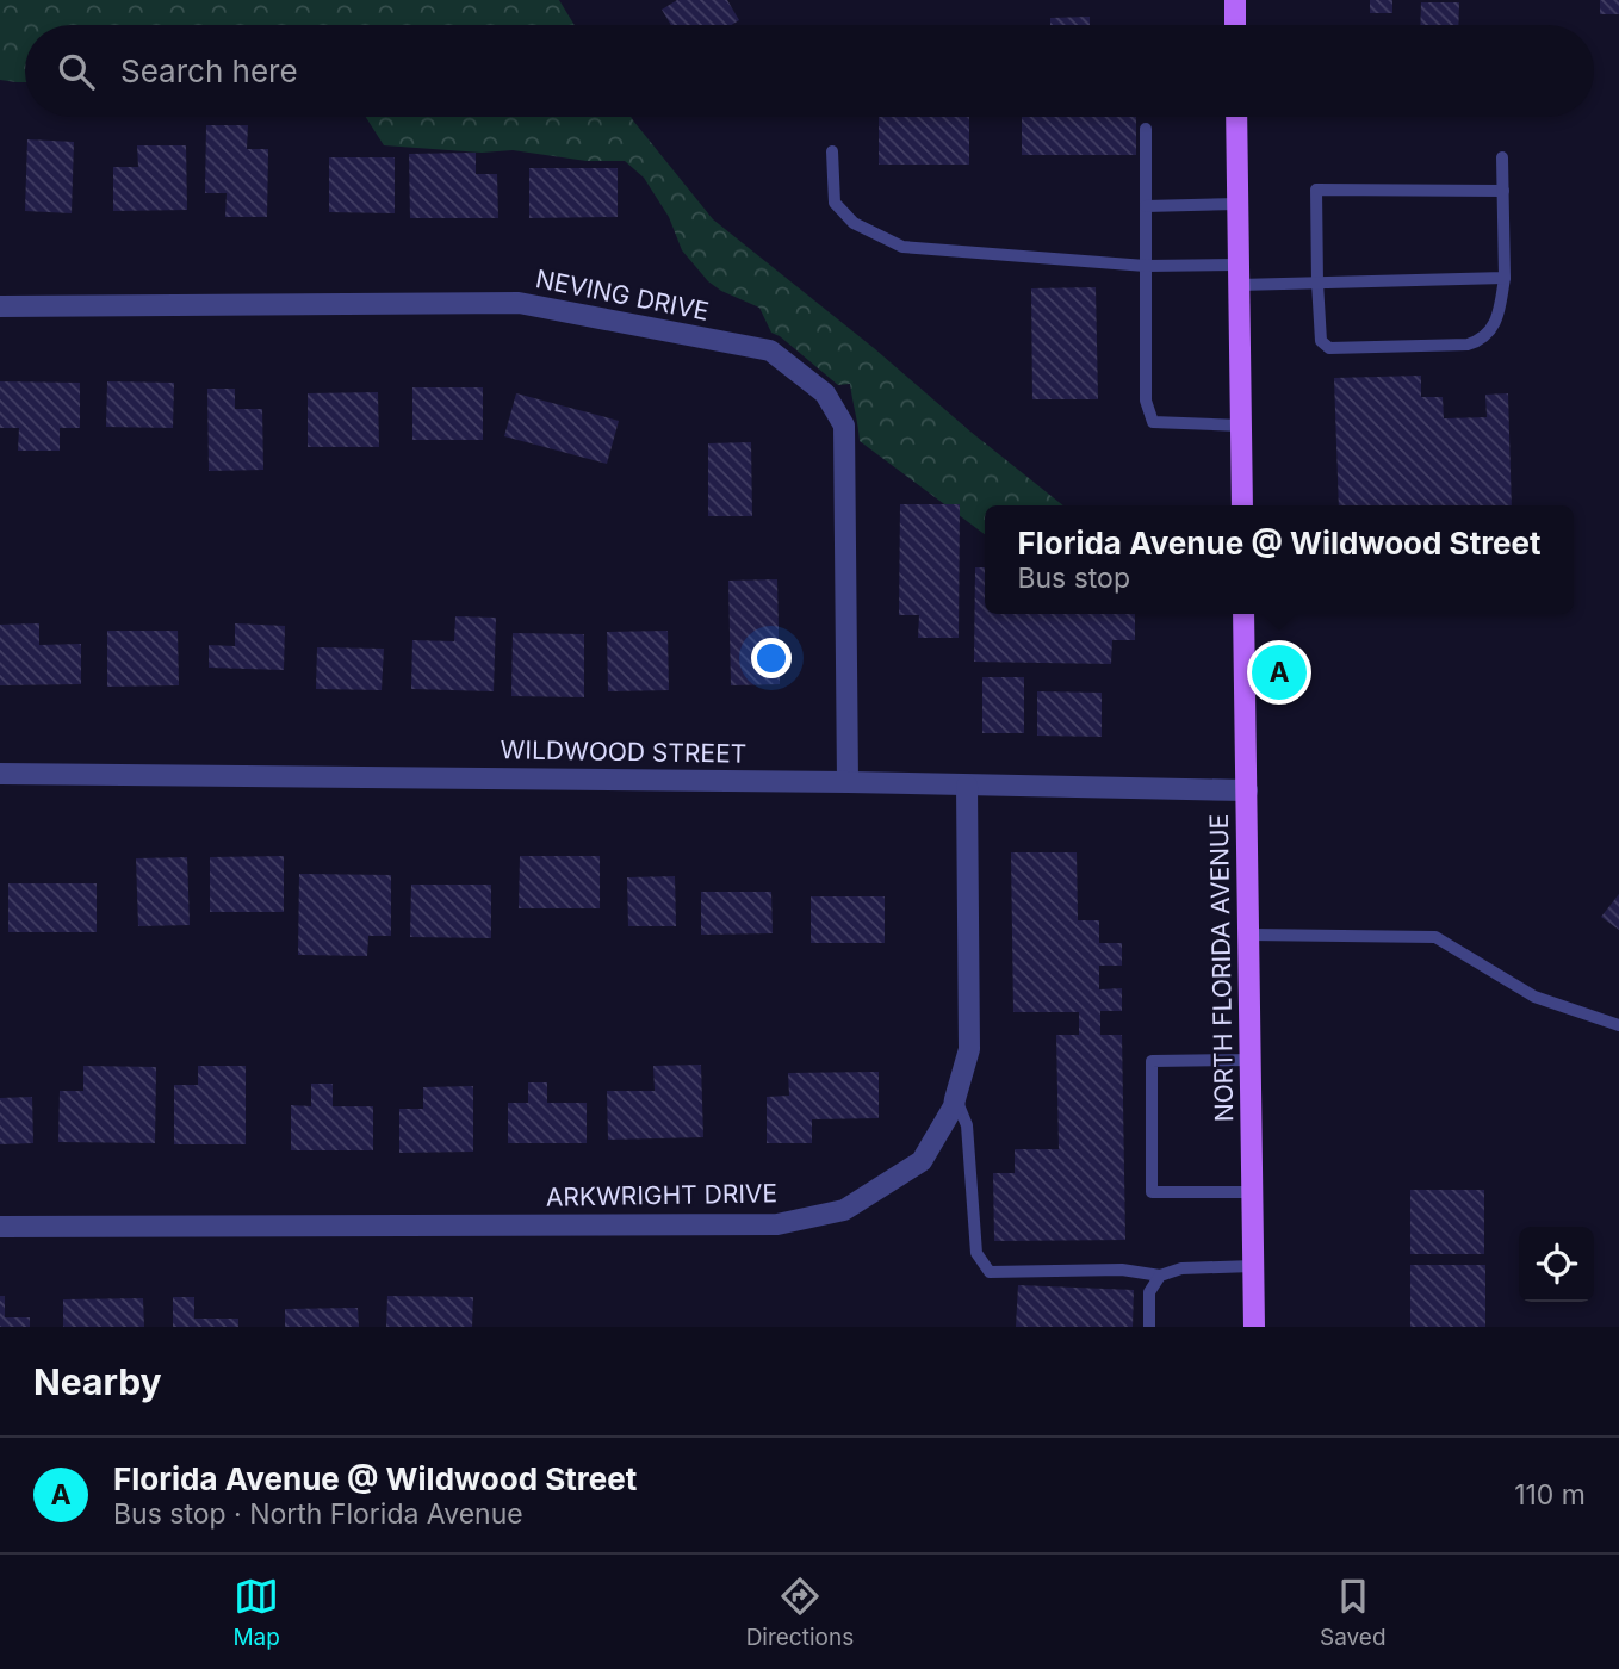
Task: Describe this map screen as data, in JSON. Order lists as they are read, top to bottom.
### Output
{
  "streets": {
    "main road": ["NORTH FLORIDA AVENUE"],
    "street": ["NEVING DRIVE", "WILDWOOD STREET", "ARKWRIGHT DRIVE"]
  },
  "crossings": [
    ["NEVING DRIVE", "WILDWOOD STREET"],
    ["WILDWOOD STREET", "NORTH FLORIDA AVENUE"],
    ["WILDWOOD STREET", "ARKWRIGHT DRIVE"]
  ],
  "page": {
    "search": "Search here",
    "popup": ["Florida Avenue @ Wildwood Street", "Bus stop"],
    "pins": "A",
    "heading": "Nearby",
    "list": [
      {
        "mark": "A",
        "name": "Florida Avenue @ Wildwood Street",
        "note": "Bus stop · North Florida Avenue",
        "value": "110 m"
      }
    ],
    "nav": ["Map", "Directions", "Saved"]
  }
}
